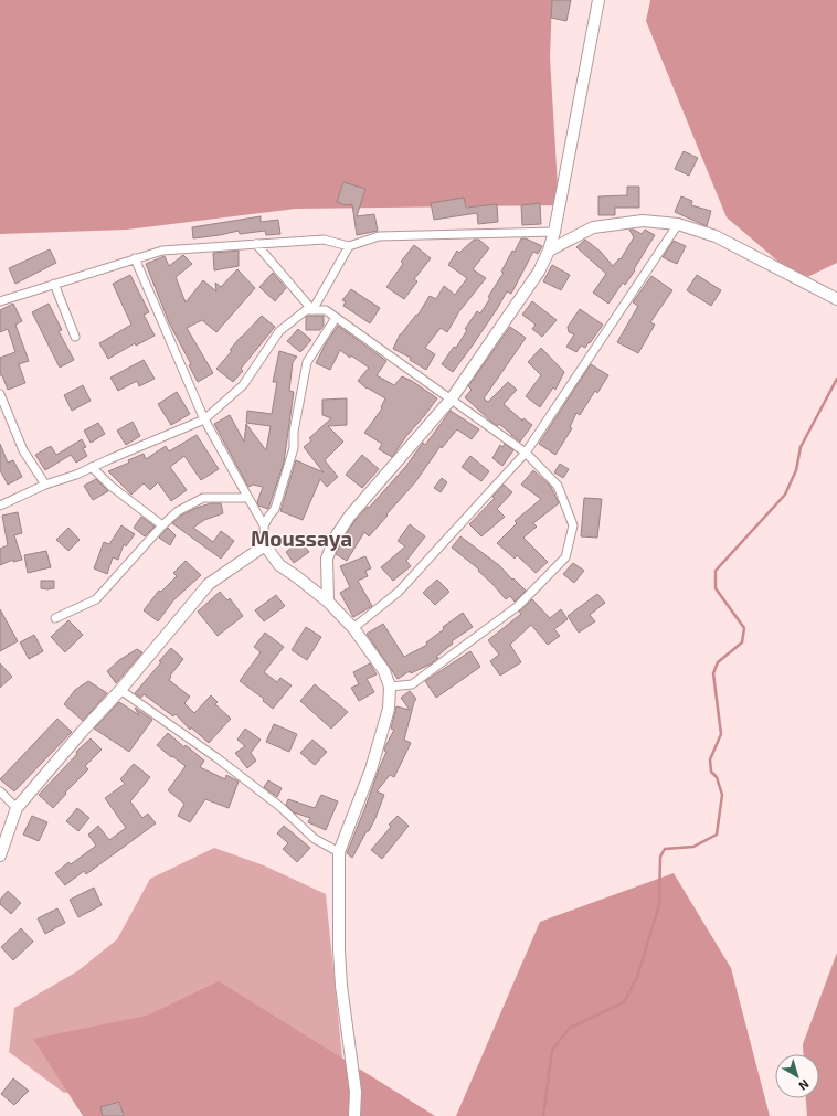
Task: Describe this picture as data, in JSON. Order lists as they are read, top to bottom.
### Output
{
  "districts": ["Moussaya"],
  "north": "bottom right"
}
